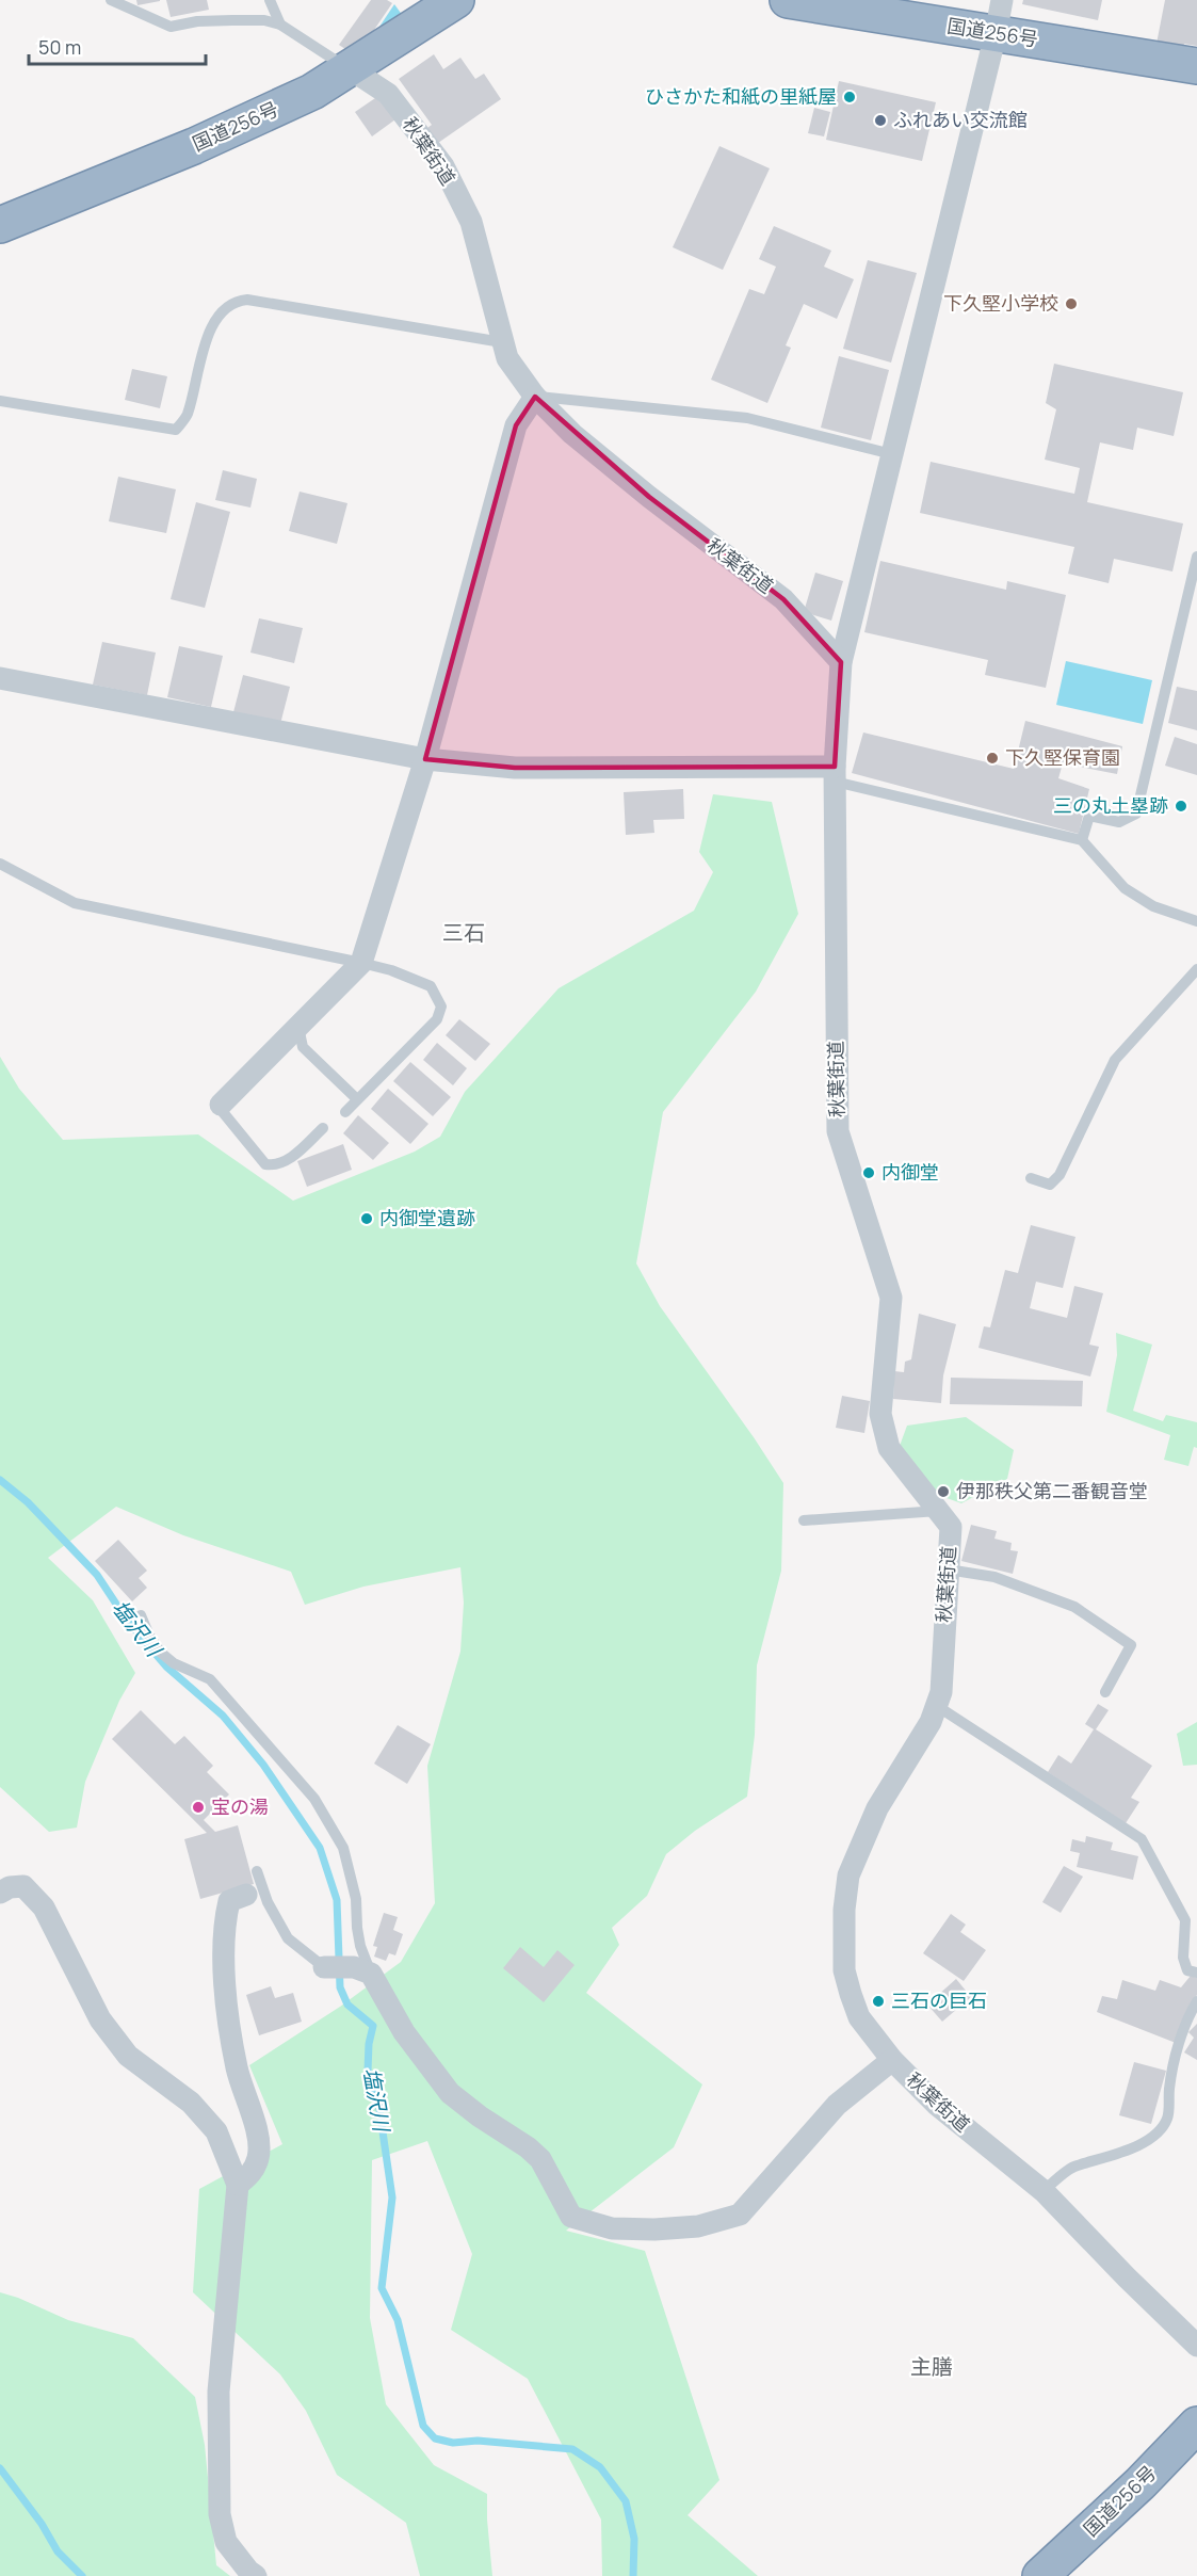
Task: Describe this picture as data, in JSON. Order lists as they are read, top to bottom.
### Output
{
  "streets": {
    "highway": ["国道256号"],
    "street": ["秋葉街道"]
  },
  "crossings": [
    ["国道256号", "秋葉街道"]
  ],
  "districts": ["三石", "主膳"],
  "water": ["塩沢川"],
  "places": [
    "ひさかた和紙の里紙屋",
    "ふれあい交流館",
    "下久堅小学校",
    "下久堅保育園",
    "三の丸土塁跡",
    "内御堂",
    "内御堂遺跡",
    "伊那秩父第二番観音堂",
    "宝の湯",
    "三石の巨石"
  ],
  "scale_bar": "50 m"
}
